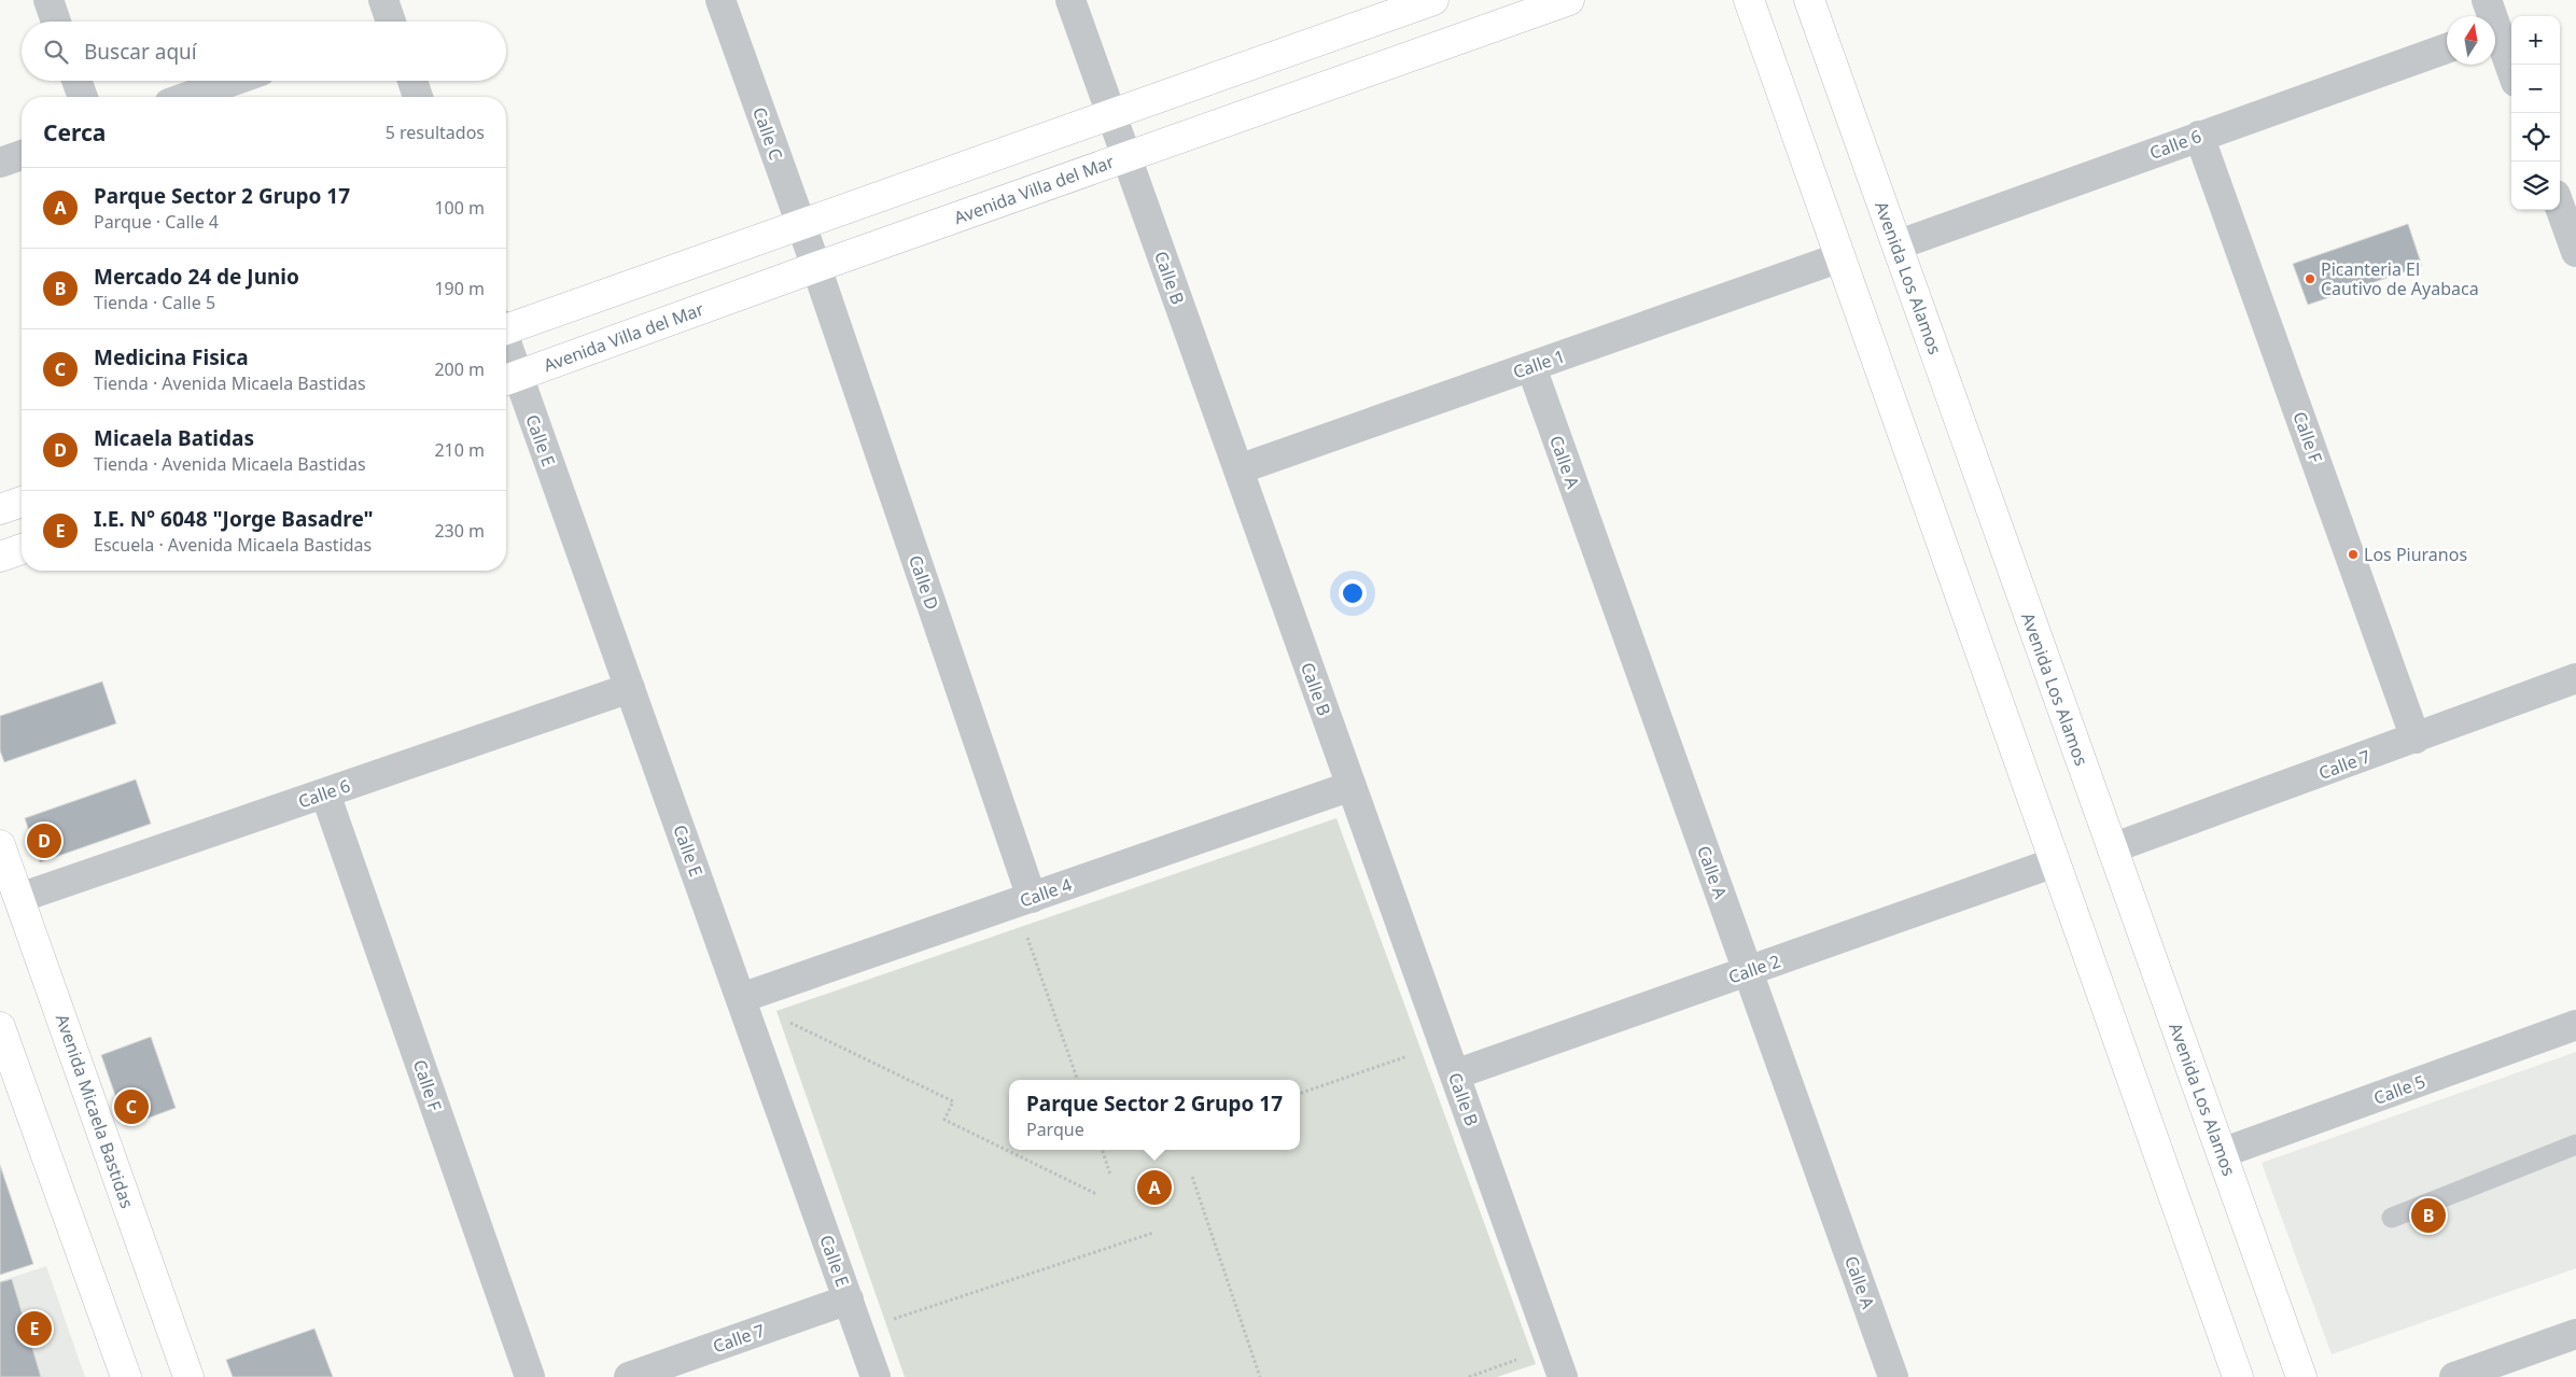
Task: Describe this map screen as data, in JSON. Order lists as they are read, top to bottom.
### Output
{
  "streets": {
    "street": [
      "Calle C",
      "Calle 6",
      "Avenida Villa del Mar",
      "Calle B",
      "Avenida Los Alamos",
      "Calle 1",
      "Calle F",
      "Calle E",
      "Calle A",
      "Calle D",
      "Calle 7",
      "Calle 4",
      "Calle 2",
      "Calle 5",
      "Avenida Micaela Bastidas"
    ]
  },
  "crossings": [
    ["Calle C", "Avenida Villa del Mar"],
    ["Calle C", "Calle D"],
    ["Calle 6", "Avenida Los Alamos"],
    ["Calle 6", "Calle F"],
    ["Calle 6", "Calle E"],
    ["Calle 6", "Avenida Micaela Bastidas"],
    ["Avenida Villa del Mar", "Calle B"],
    ["Avenida Villa del Mar", "Calle E"],
    ["Avenida Villa del Mar", "Calle D"],
    ["Calle B", "Calle 1"],
    ["Calle B", "Calle 4"],
    ["Calle B", "Calle 2"],
    ["Avenida Los Alamos", "Calle 7"],
    ["Avenida Los Alamos", "Calle 5"],
    ["Calle 1", "Calle A"],
    ["Calle F", "Calle 7"],
    ["Calle E", "Calle 7"],
    ["Calle E", "Calle 4"],
    ["Calle A", "Calle 2"],
    ["Calle D", "Calle 4"]
  ],
  "places": ["Picanteria El Cautivo de Ayabaca", "Los Piuranos"],
  "north": "top",
  "page": {
    "map_buttons": ["+", "−"],
    "search": "Buscar aquí",
    "heading": ["Cerca", "5 resultados"],
    "list": [
      {
        "mark": "A",
        "name": "Parque Sector 2 Grupo 17",
        "note": "Parque · Calle 4",
        "value": "100 m"
      },
      {
        "mark": "B",
        "name": "Mercado 24 de Junio",
        "note": "Tienda · Calle 5",
        "value": "190 m"
      },
      {
        "mark": "C",
        "name": "Medicina Fisica",
        "note": "Tienda · Avenida Micaela Bastidas",
        "value": "200 m"
      },
      {
        "mark": "D",
        "name": "Micaela Batidas",
        "note": "Tienda · Avenida Micaela Bastidas",
        "value": "210 m"
      },
      {
        "mark": "E",
        "name": "I.E. N° 6048 \"Jorge Basadre\"",
        "note": "Escuela · Avenida Micaela Bastidas",
        "value": "230 m"
      }
    ],
    "pins": [
      "D",
      "C",
      "A",
      "B",
      "E"
    ],
    "popup": ["Parque Sector 2 Grupo 17", "Parque"]
  }
}
